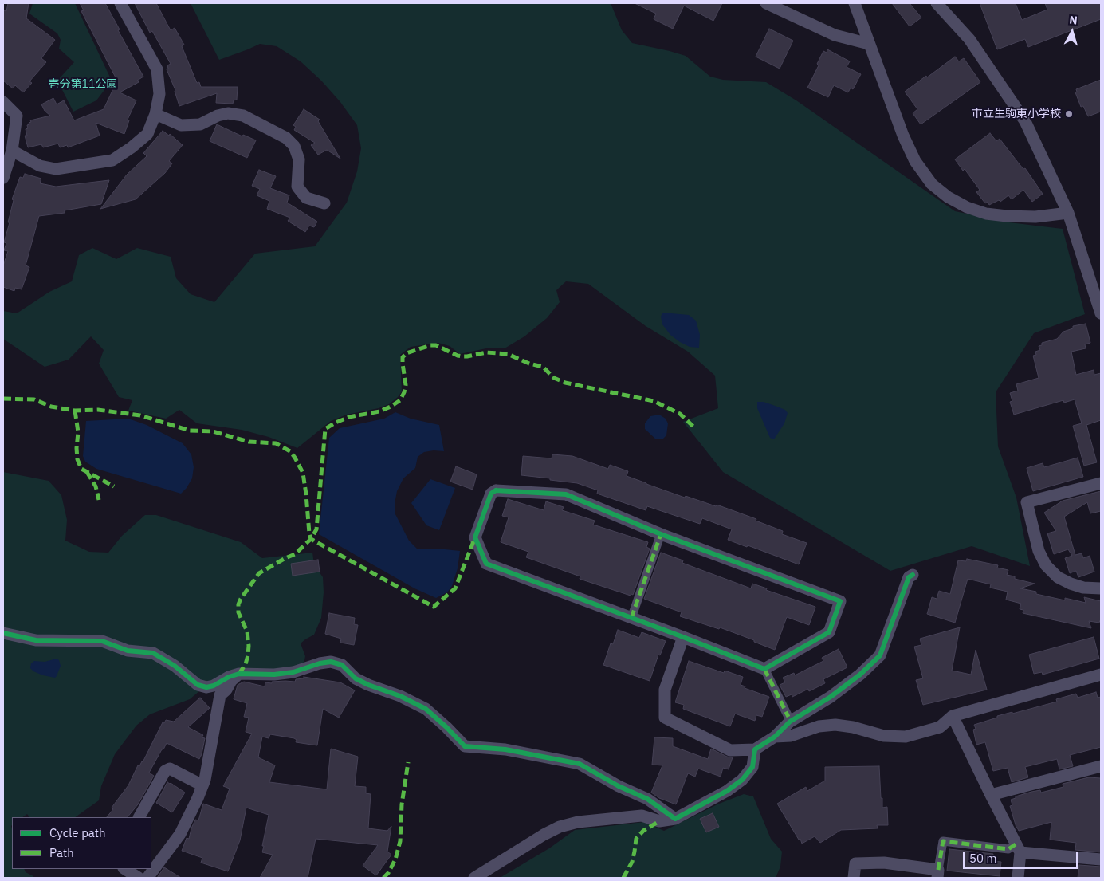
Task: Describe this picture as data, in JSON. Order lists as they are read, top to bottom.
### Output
{
  "parks": ["壱分第11公園"],
  "places": ["市立生駒東小学校"],
  "legend": ["Cycle path", "Path"],
  "scale_bar": "50 m",
  "north": "top"
}
